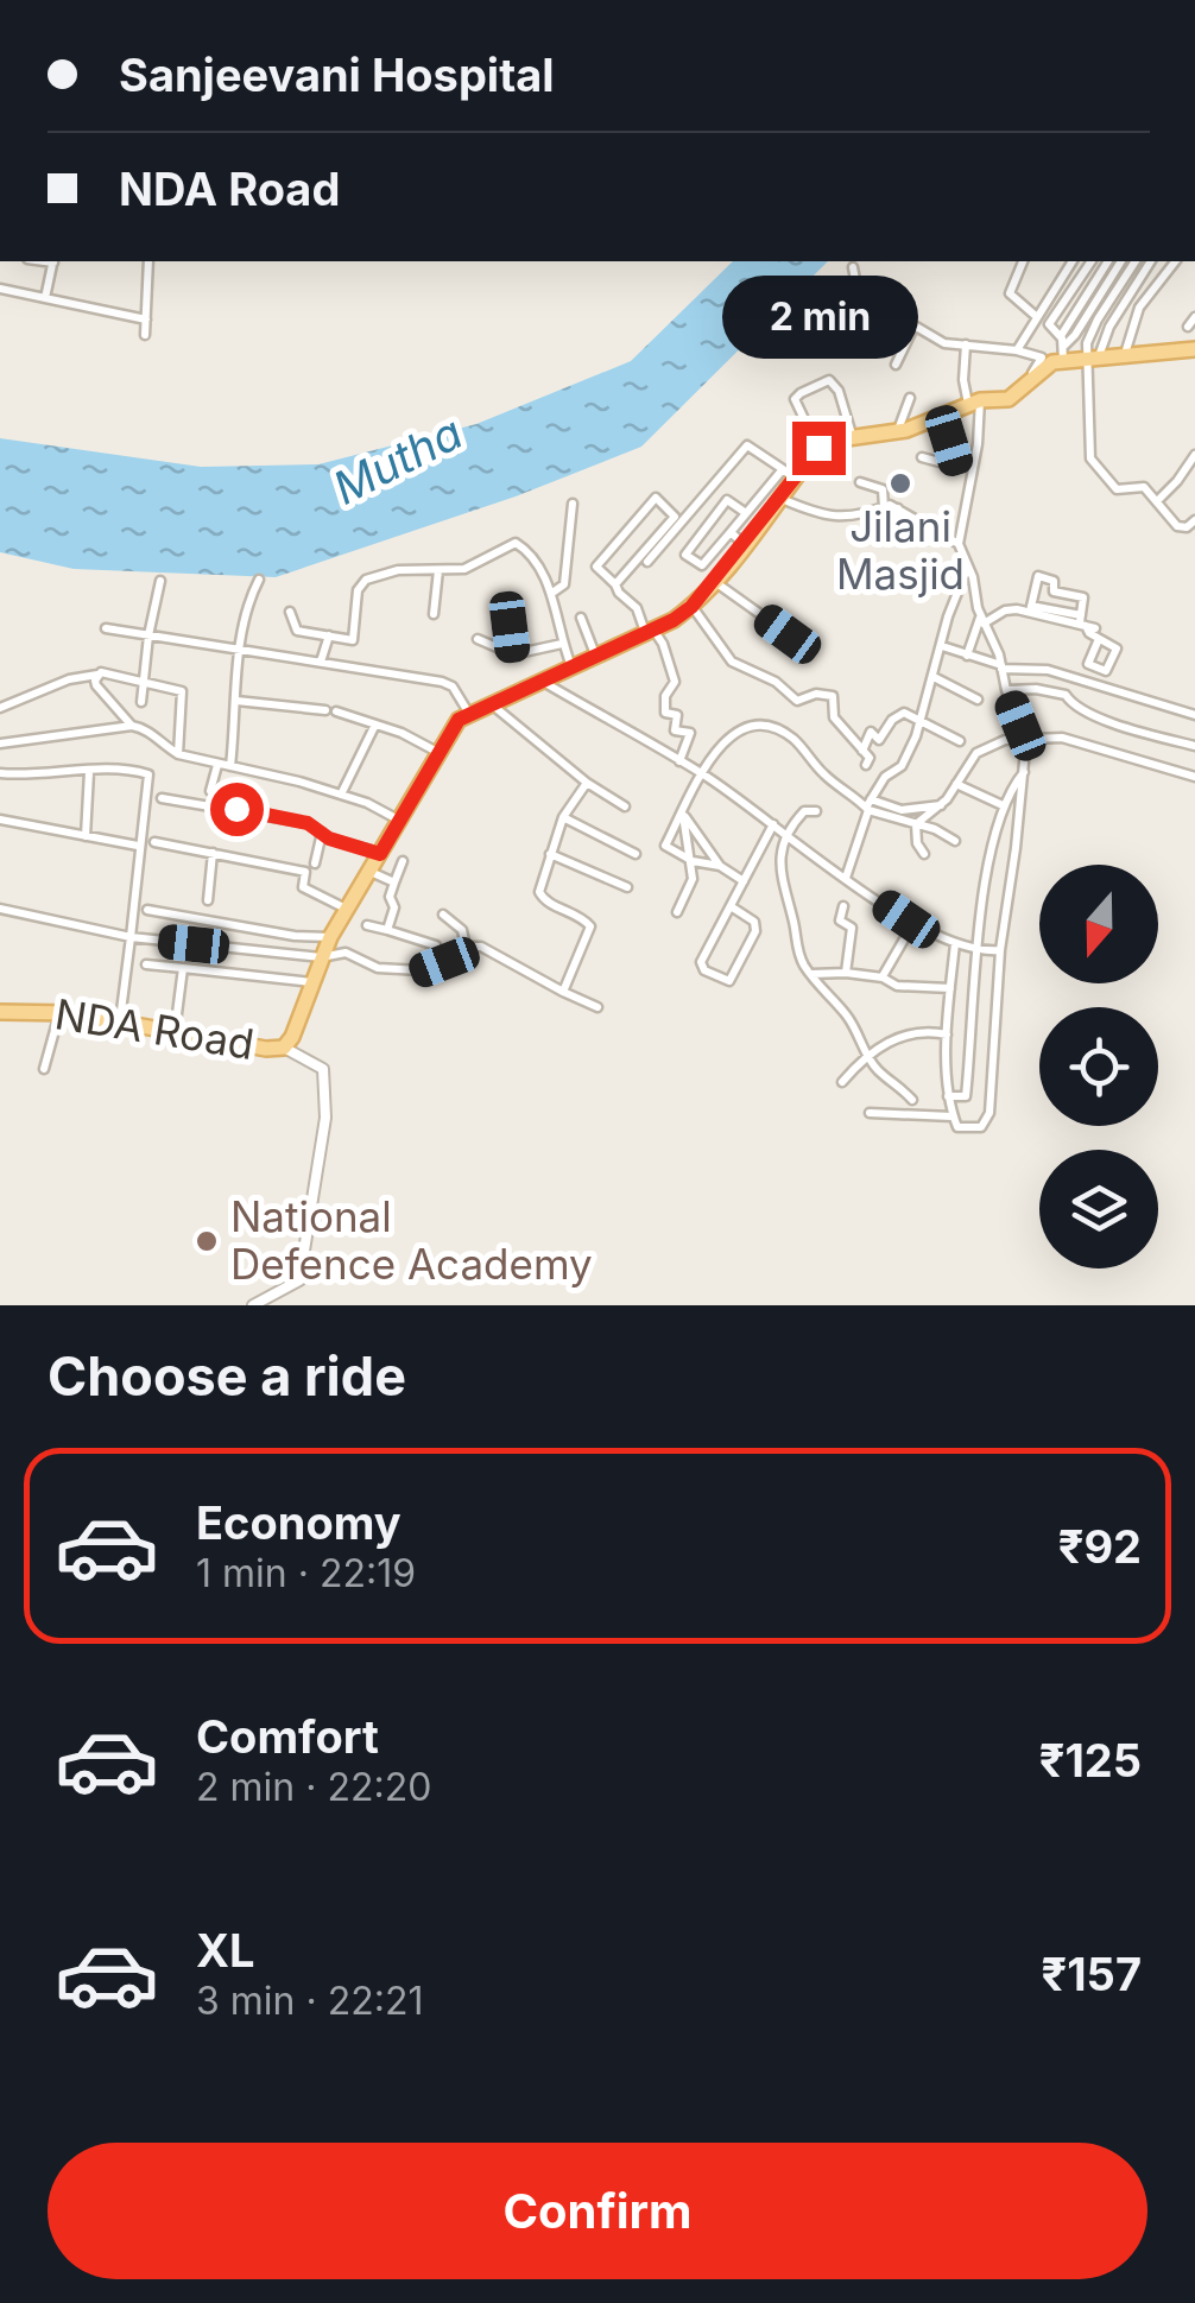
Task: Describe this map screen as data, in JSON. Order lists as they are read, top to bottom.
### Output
{
  "streets": {
    "main road": ["NDA Road"]
  },
  "water": ["Mutha"],
  "places": ["Jilani Masjid", "National Defence Academy"],
  "north": "bottom",
  "page": {
    "banner": ["Sanjeevani Hospital", "NDA Road"],
    "bubble": "2 min",
    "heading": "Choose a ride",
    "list": [
      {
        "name": "Economy",
        "note": "1 min · 22:19",
        "value": "₹92"
      },
      {
        "name": "Comfort",
        "note": "2 min · 22:20",
        "value": "₹125"
      },
      {
        "name": "XL",
        "note": "3 min · 22:21",
        "value": "₹157"
      }
    ],
    "buttons": "Confirm"
  }
}
